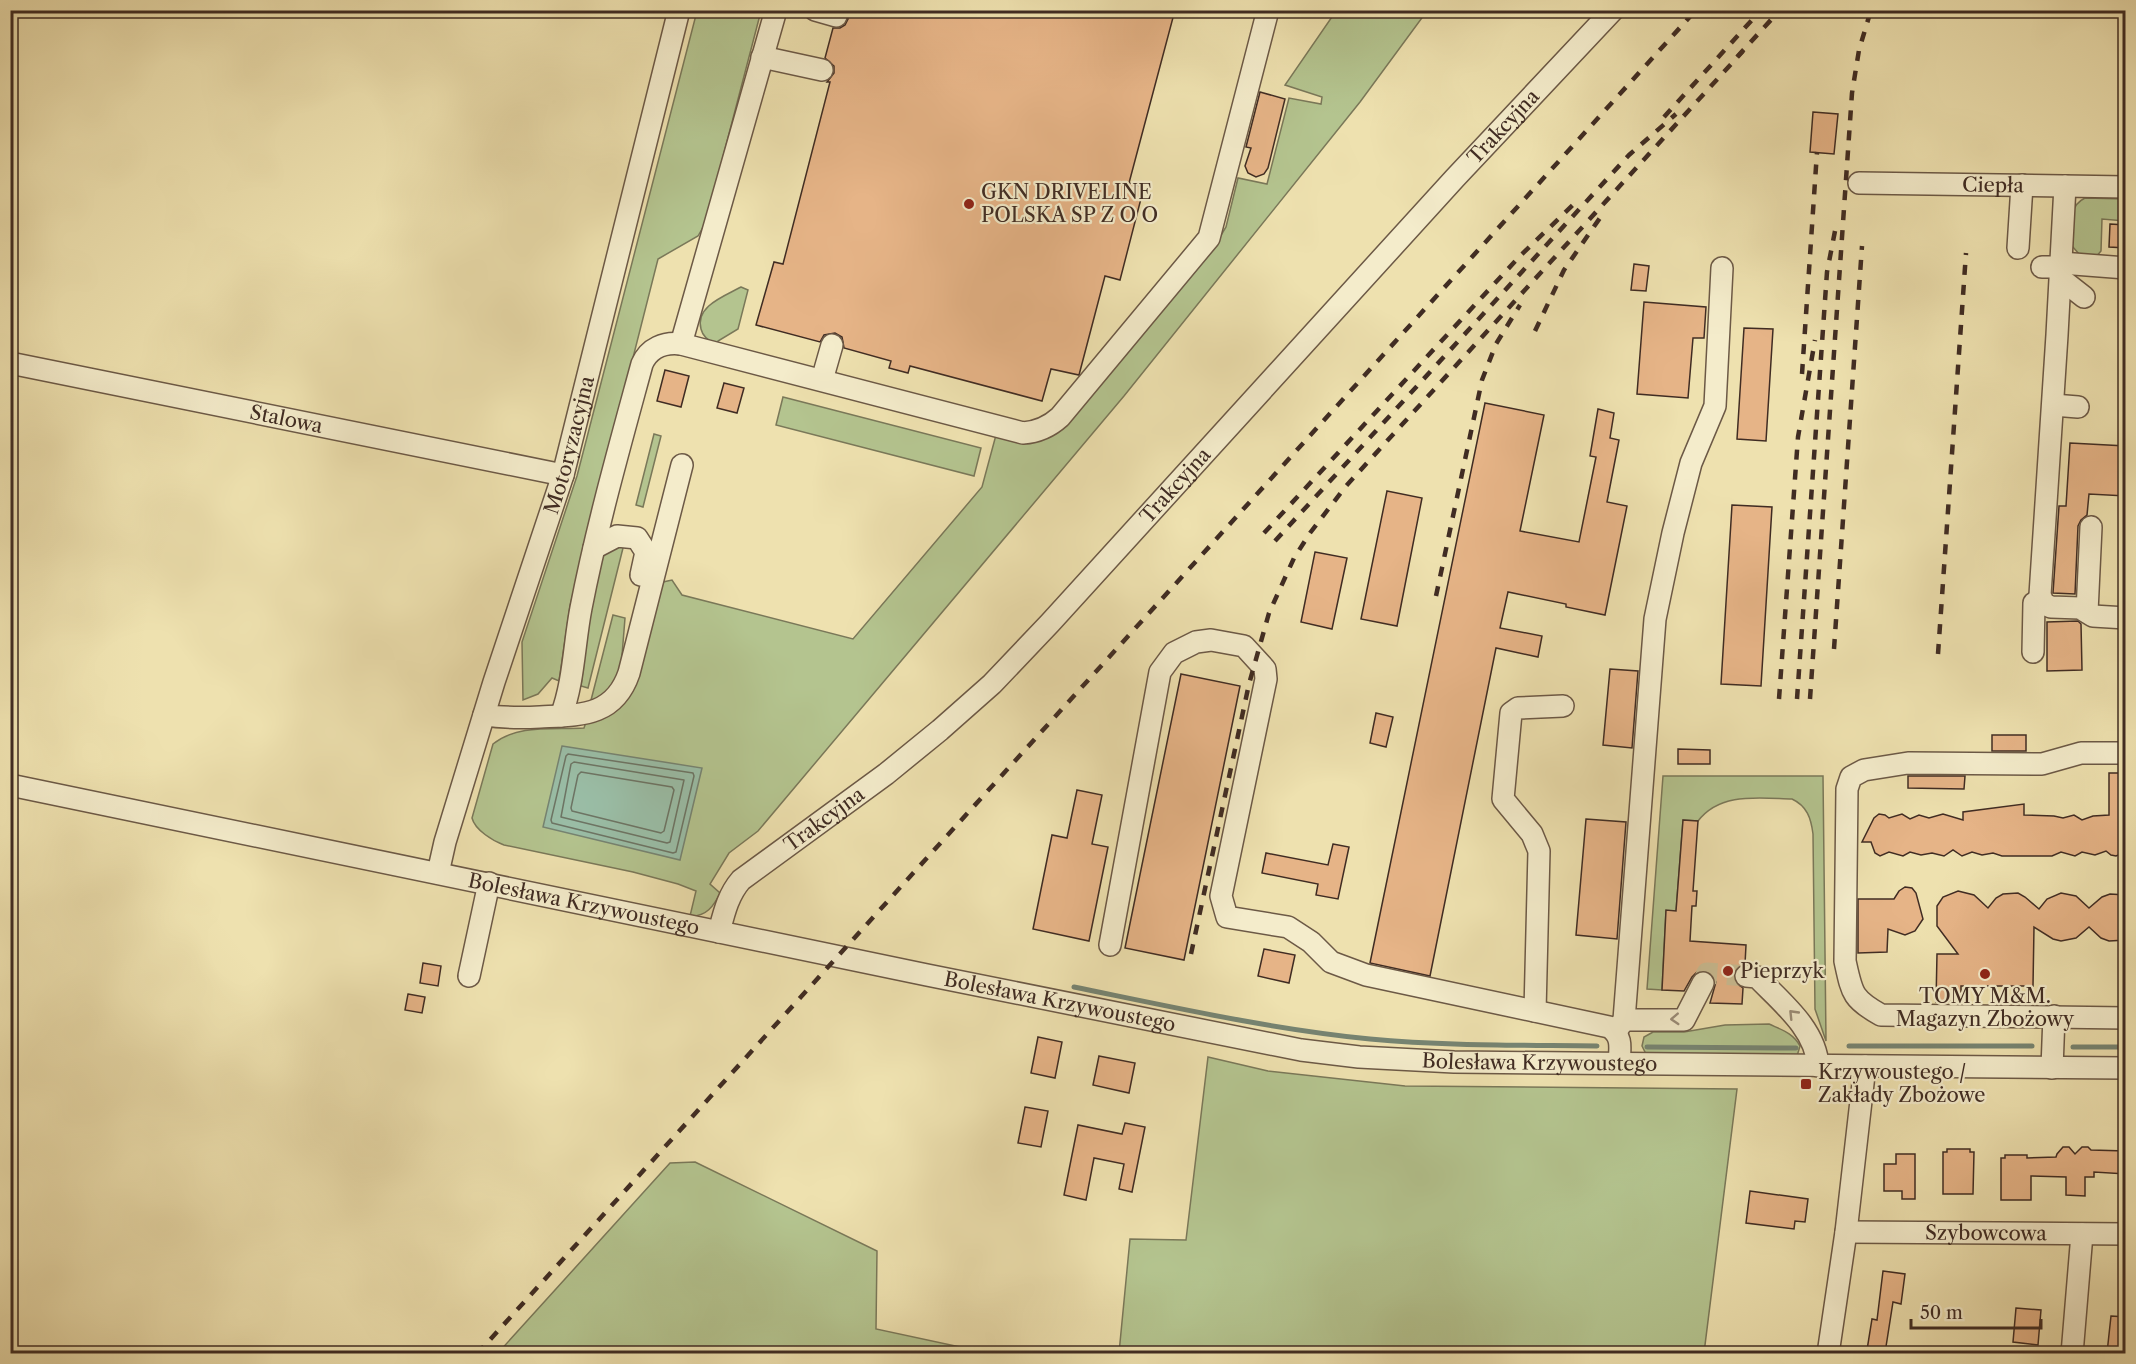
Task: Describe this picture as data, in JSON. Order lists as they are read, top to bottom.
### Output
{
  "streets": {
    "street": [
      "Trakcyjna",
      "Ciepła",
      "Stalowa",
      "Motoryzacyjna",
      "Bolesława Krzywoustego",
      "Szybowcowa"
    ]
  },
  "crossings": [
    ["Trakcyjna", "Bolesława Krzywoustego"],
    ["Stalowa", "Motoryzacyjna"],
    ["Motoryzacyjna", "Bolesława Krzywoustego"]
  ],
  "places": {
    "other": ["GKN DRIVELINE POLSKA SP Z O O", "Pieprzyk", "TOMY M&M. Magazyn Zbożowy"],
    "transit": ["Krzywoustego / Zakłady Zbożowe"]
  },
  "scale_bar": "50 m"
}
